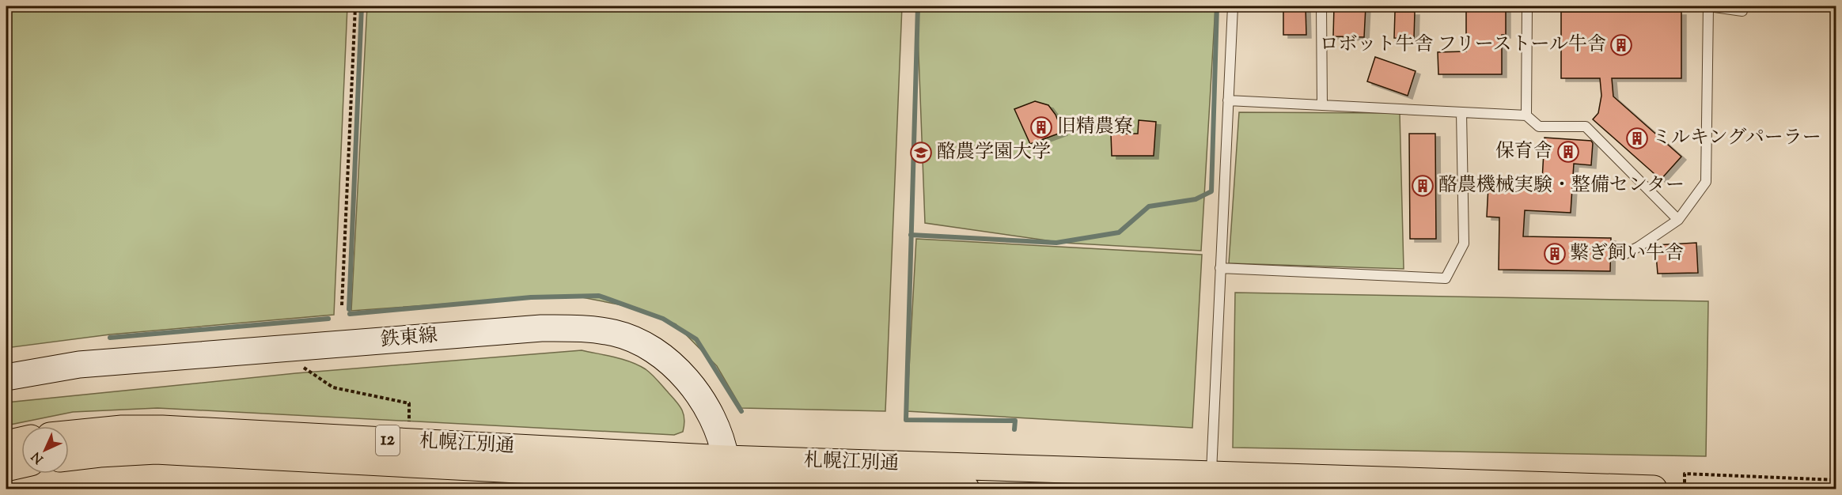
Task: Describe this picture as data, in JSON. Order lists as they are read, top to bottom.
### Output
{
  "streets": {
    "highway": ["12", "札幌江別通"],
    "street": ["鉄東線"]
  },
  "crossings": [
    ["鉄東線", "札幌江別通"]
  ],
  "places": {
    "building": [
      "ロボット牛舎 フリーストール牛舎",
      "旧精農寮",
      "ミルキングパーラー",
      "保育舎",
      "酪農機械実験・整備センター",
      "繋ぎ飼い牛舎"
    ],
    "school or university": ["酪農学園大学"]
  },
  "north": "bottom left"
}
